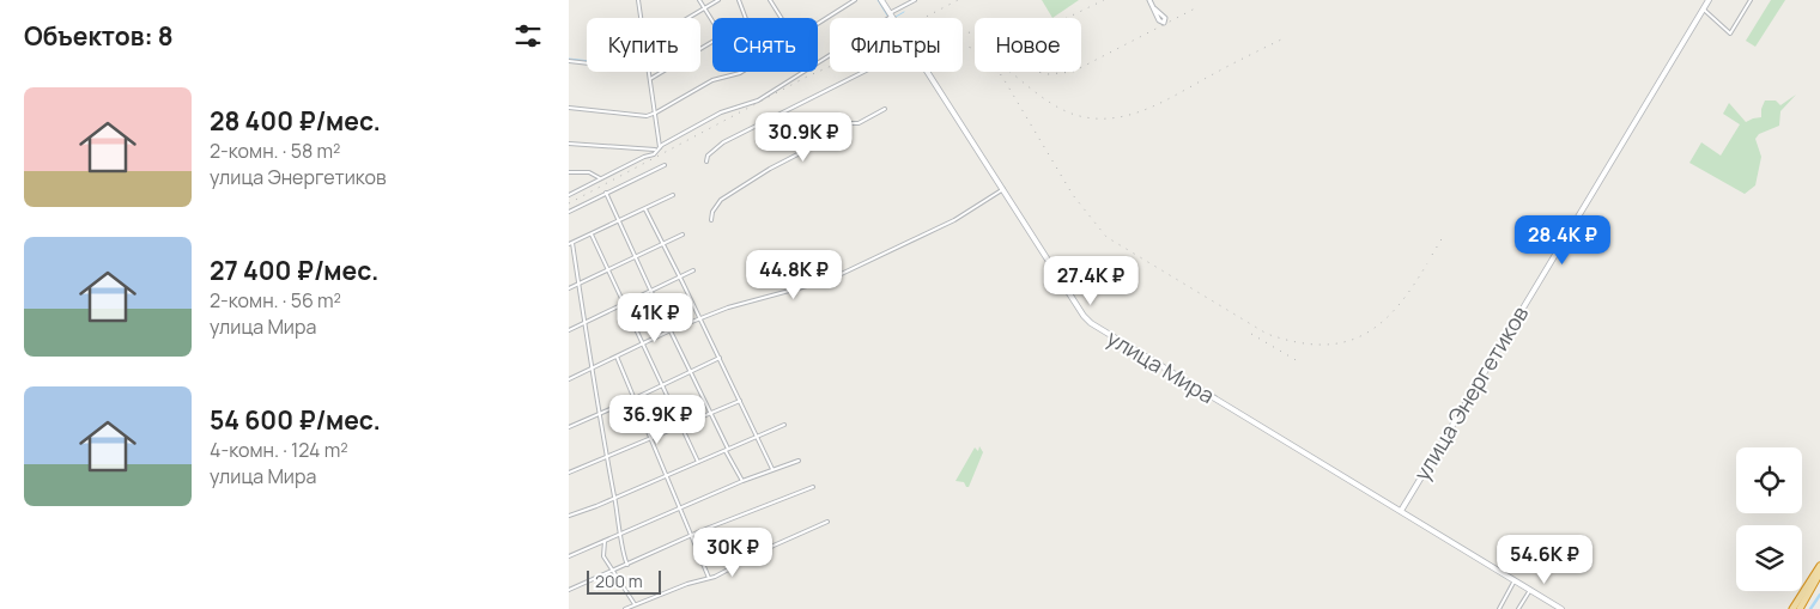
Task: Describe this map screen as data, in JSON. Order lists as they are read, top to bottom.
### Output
{
  "streets": {
    "main road": ["улица Мира", "улица Энергетиков"]
  },
  "crossings": [
    ["улица Мира", "улица Энергетиков"]
  ],
  "scale_bar": "200 m",
  "page": {
    "heading": "Объектов: 8",
    "chip": [
      "Купить",
      "Снять",
      "Фильтры",
      "Новое"
    ],
    "list": [
      {
        "name": "28 400 ₽/мес.",
        "note": "2-комн. · 58 m² · улица Энергетиков"
      },
      {
        "name": "27 400 ₽/мес.",
        "note": "2-комн. · 56 m² · улица Мира"
      },
      {
        "name": "54 600 ₽/мес.",
        "note": "4-комн. · 124 m² · улица Мира"
      }
    ],
    "price": [
      "30.9K ₽",
      "28.4K ₽",
      "44.8K ₽",
      "27.4K ₽",
      "41K ₽",
      "36.9K ₽",
      "30K ₽",
      "54.6K ₽"
    ],
    "scale": "200 m"
  }
}
